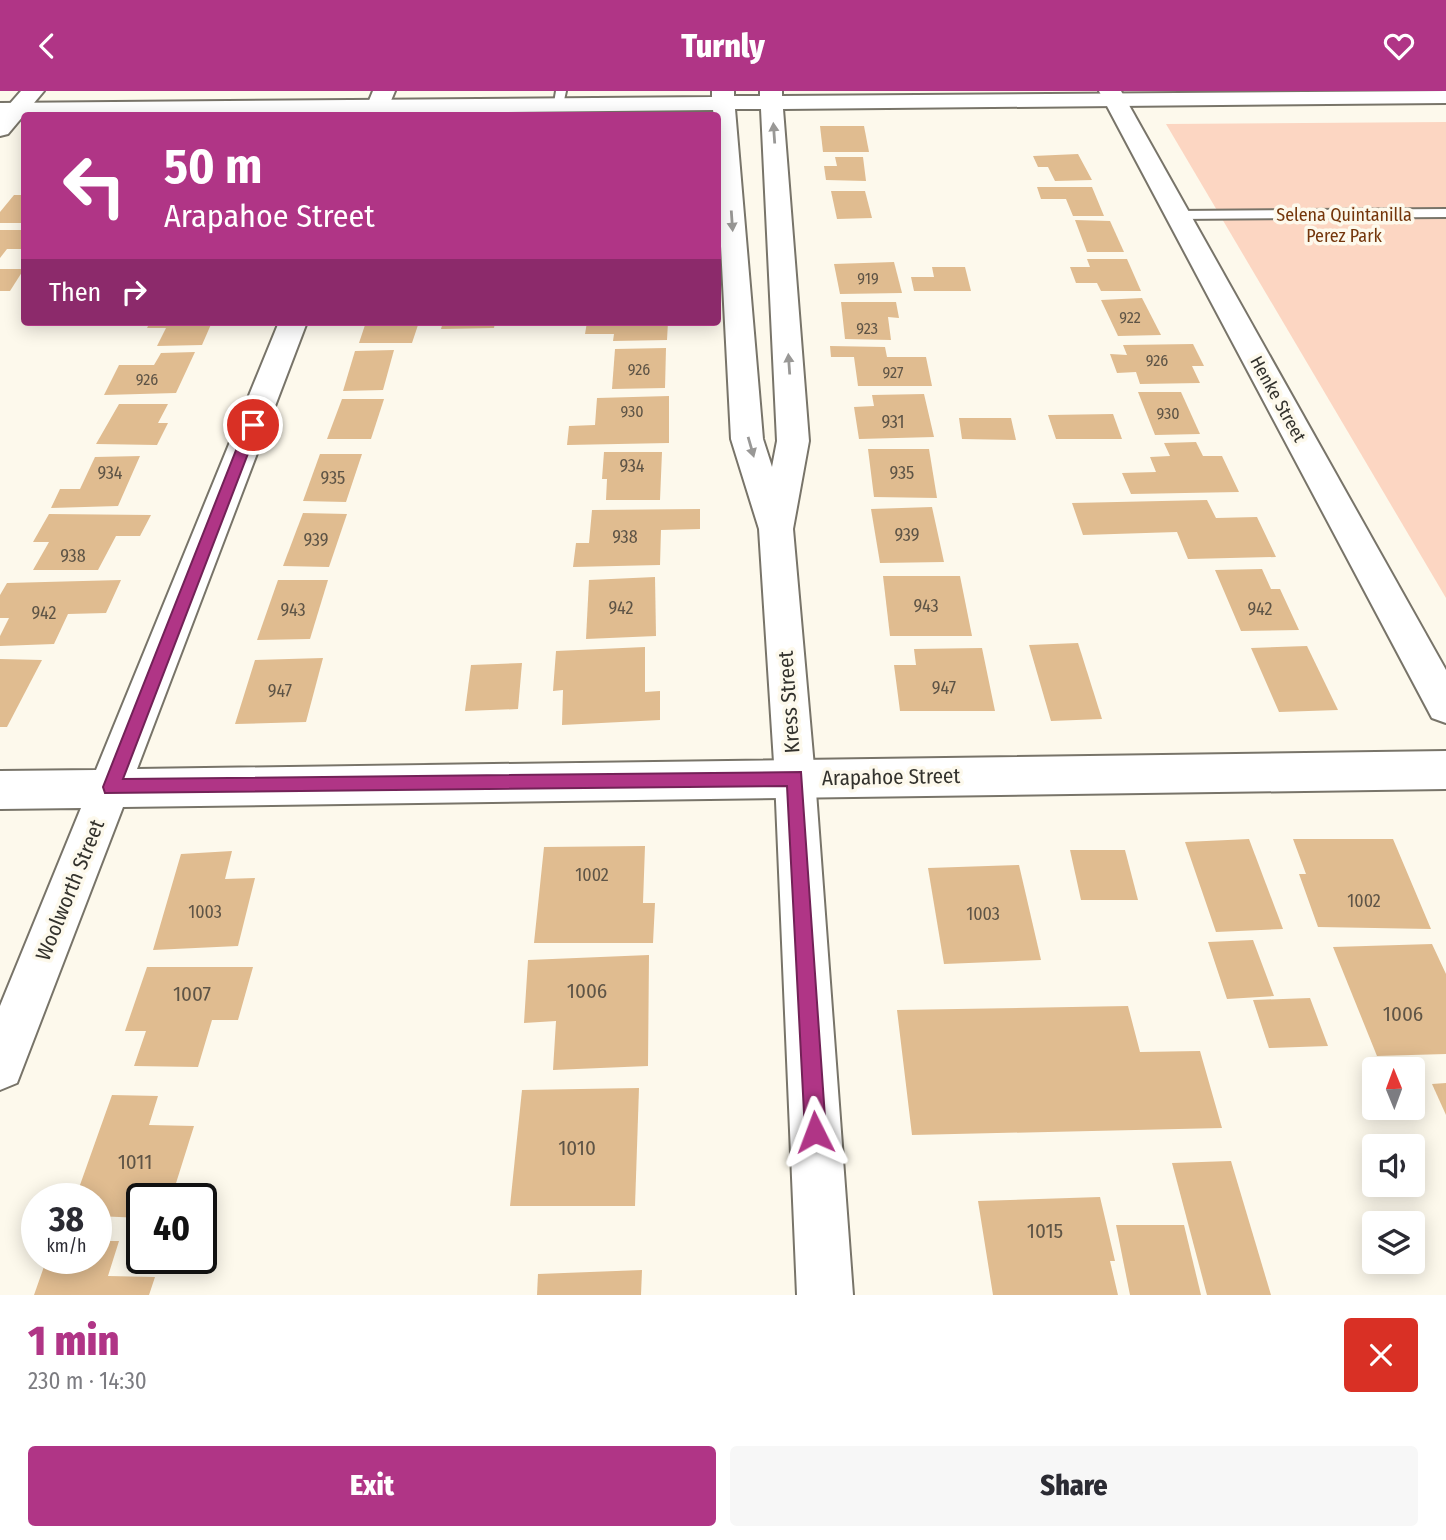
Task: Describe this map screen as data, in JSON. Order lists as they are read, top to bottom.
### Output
{
  "streets": {
    "street": [
      "Henke Street",
      "Kress Street",
      "Arapahoe Street",
      "Woolworth Street"
    ]
  },
  "crossings": [
    ["Kress Street", "Arapahoe Street"],
    ["Arapahoe Street", "Woolworth Street"]
  ],
  "parks": ["Selena Quintanilla Perez Park"],
  "house_numbers": [
    "919",
    "922",
    "923",
    "926",
    "926",
    "927",
    "926",
    "930",
    "930",
    "931",
    "934",
    "934",
    "935",
    "935",
    "939",
    "938",
    "939",
    "938",
    "943",
    "942",
    "942",
    "943",
    "942",
    "947",
    "947",
    "1002",
    "1002",
    "1003",
    "1003",
    "1006",
    "1007",
    "1006",
    "1010",
    "1011",
    "1015"
  ],
  "north": "top",
  "page": {
    "header": "Turnly",
    "turn": ["50 m", "Arapahoe Street"],
    "then": "Then",
    "speed": "38 km/h",
    "limit": "40",
    "heading": ["1 min", "230 m · 14:30"],
    "buttons": ["Exit", "Share"]
  }
}
